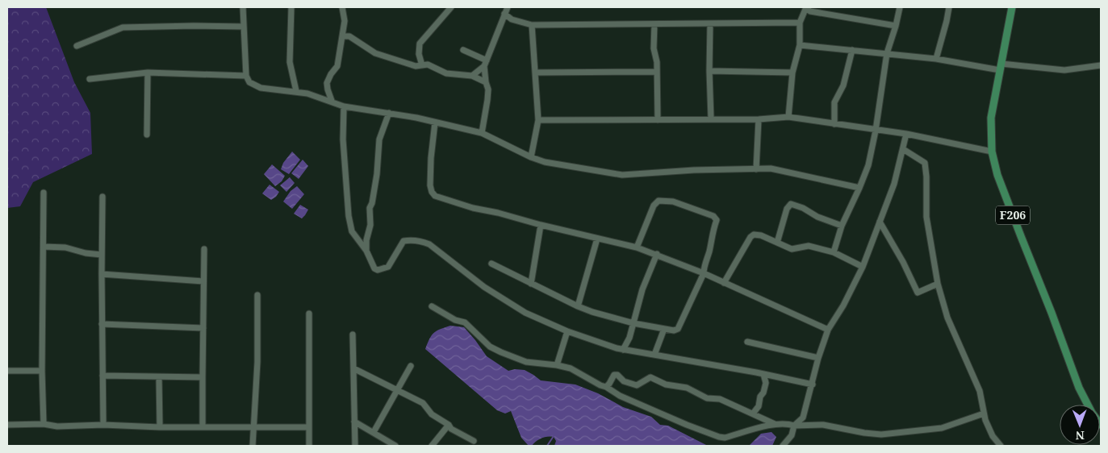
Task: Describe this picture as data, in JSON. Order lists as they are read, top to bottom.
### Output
{
  "streets": {
    "main road": ["F206"]
  },
  "north": "bottom"
}
